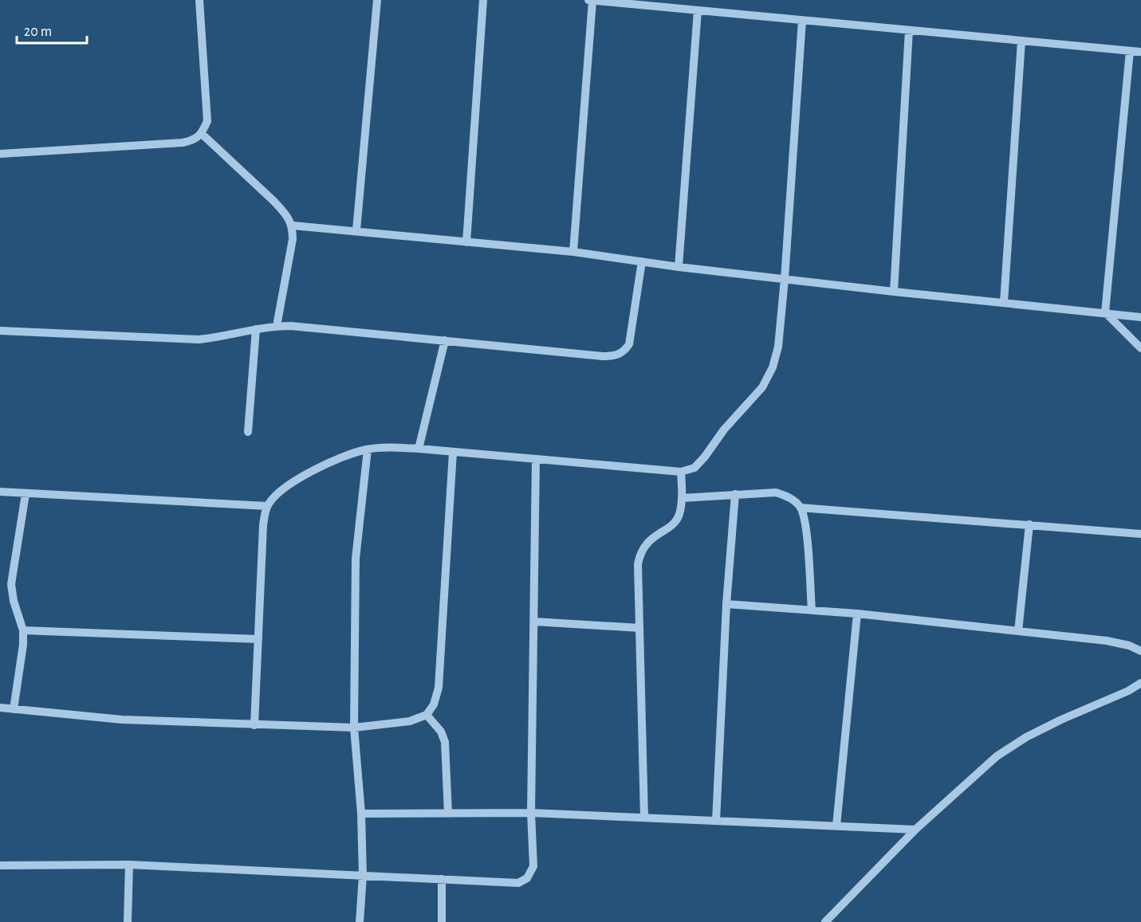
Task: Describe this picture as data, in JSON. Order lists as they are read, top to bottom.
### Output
{
  "scale_bar": "20 m"
}
